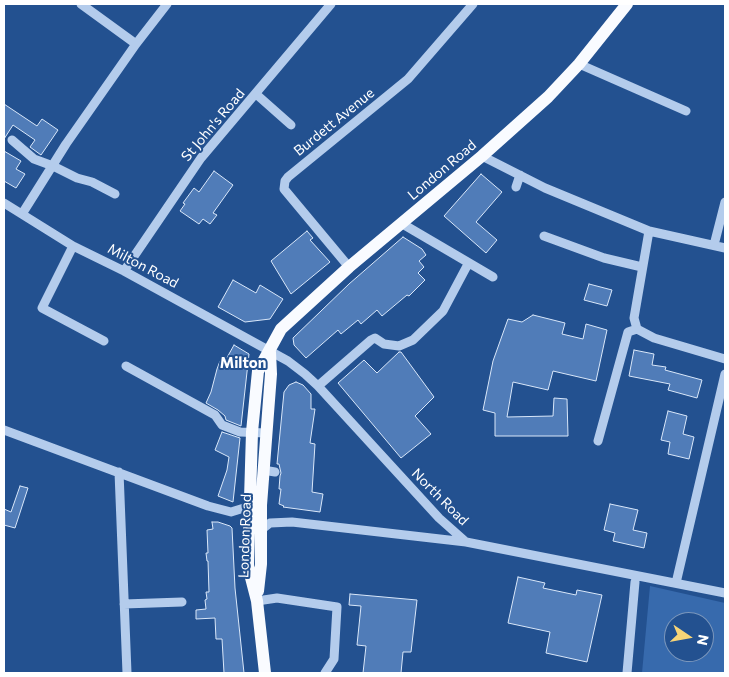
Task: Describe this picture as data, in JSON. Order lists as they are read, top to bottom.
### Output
{
  "streets": {
    "main road": ["London Road"],
    "street": [
      "Burdett Avenue",
      "St John's Road",
      "Milton Road",
      "North Road"
    ]
  },
  "crossings": [
    ["Burdett Avenue", "London Road"],
    ["St John's Road", "Milton Road"],
    ["London Road", "Milton Road"],
    ["London Road", "North Road"],
    ["Milton Road", "North Road"]
  ],
  "districts": ["Milton"],
  "north": "right"
}
